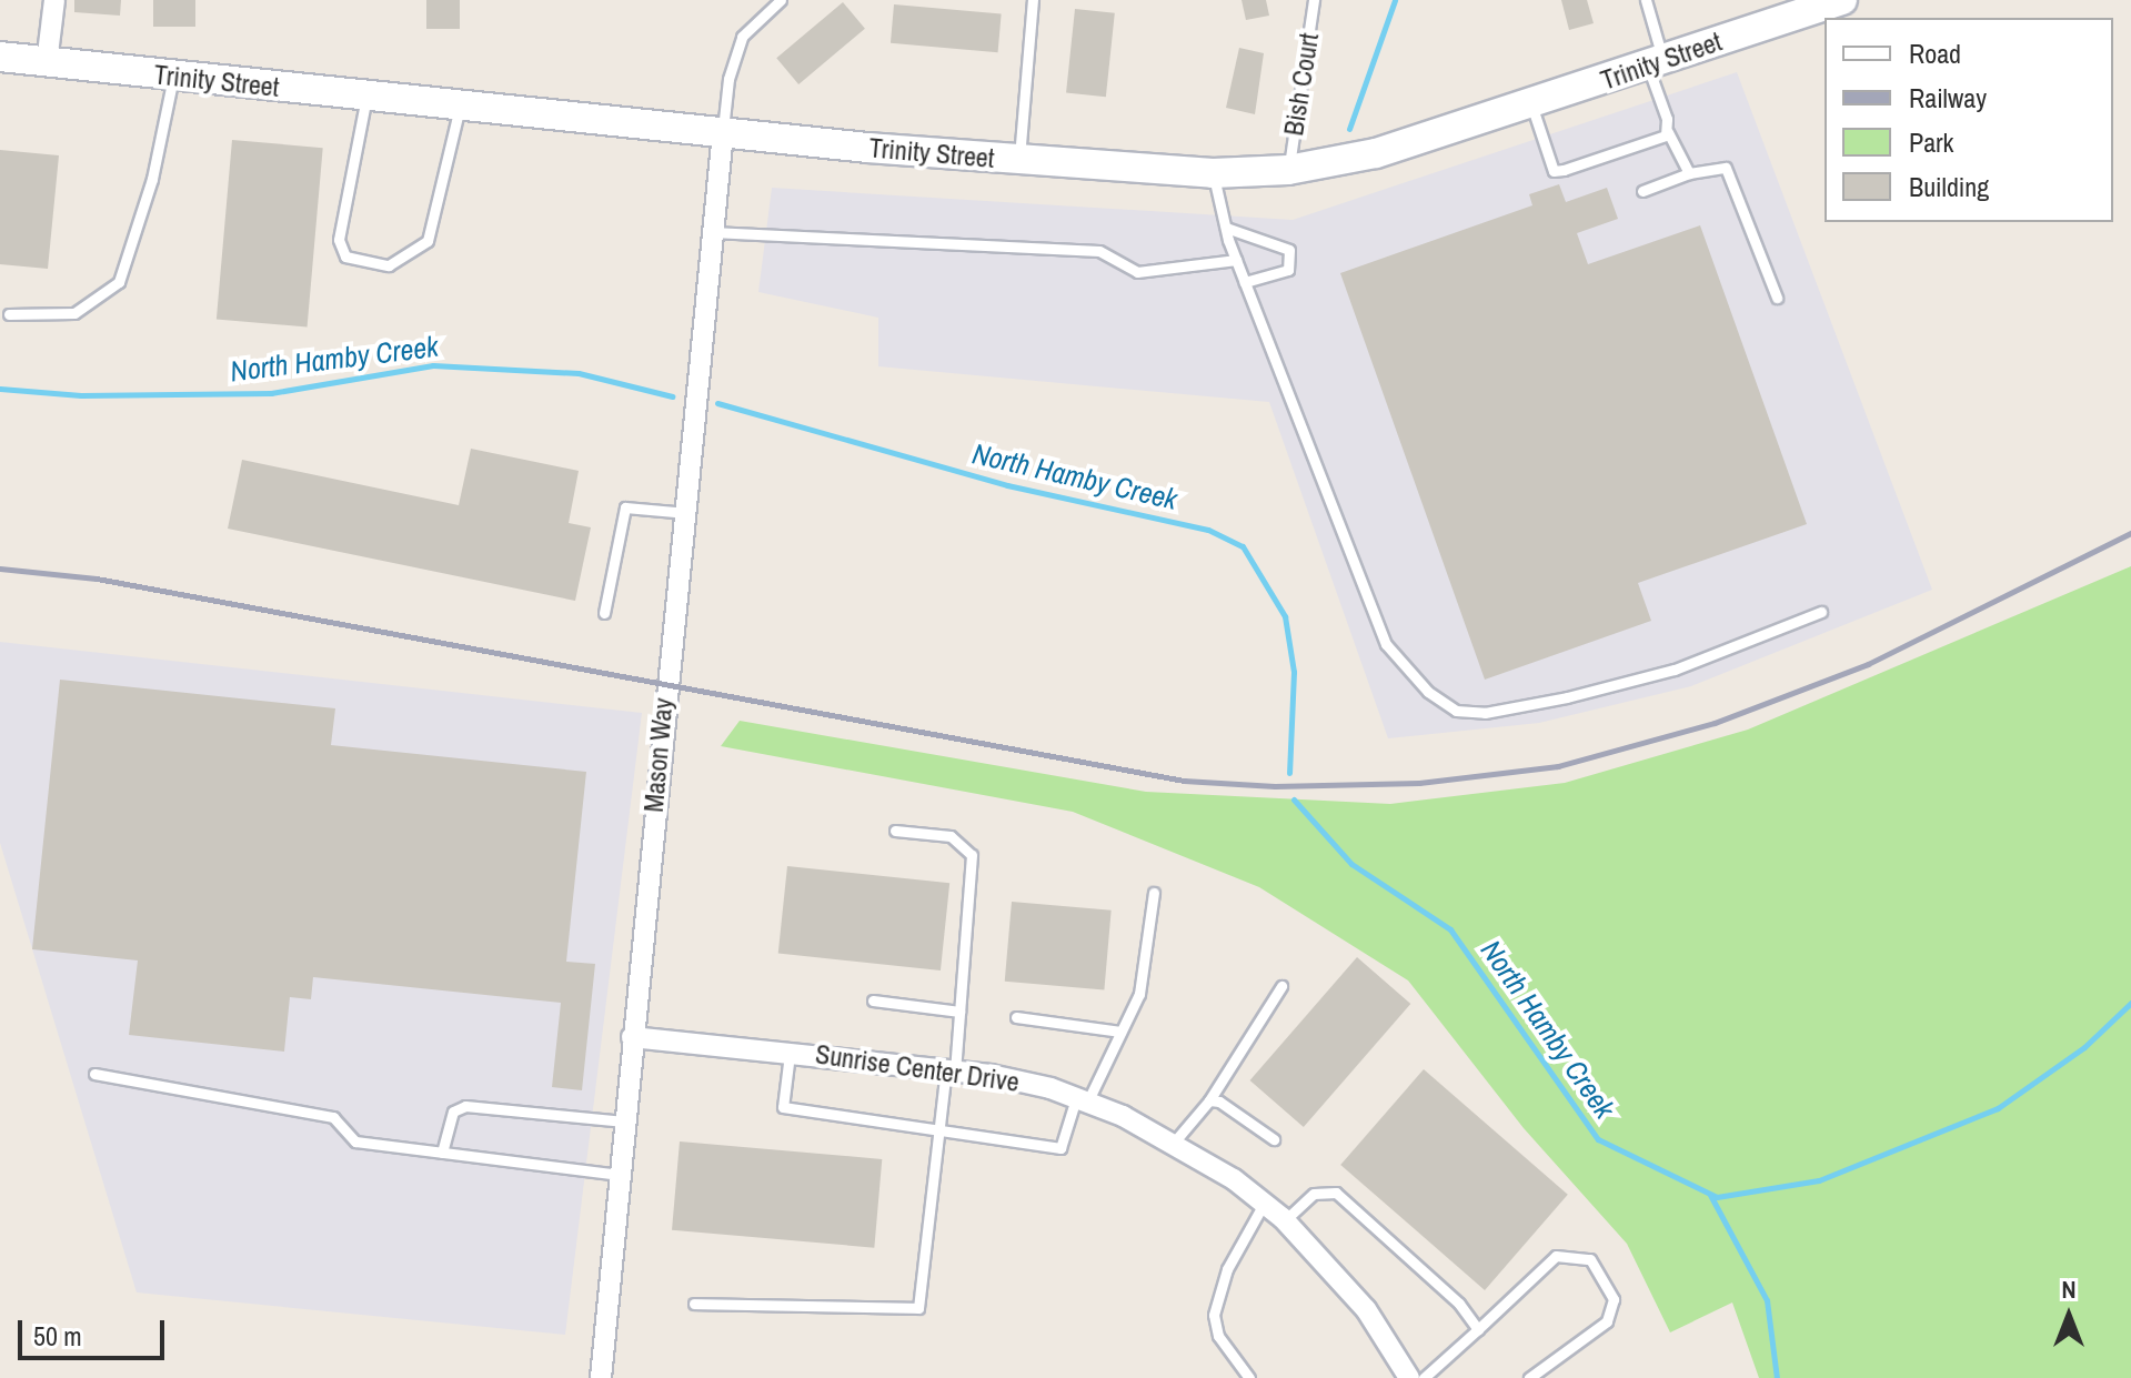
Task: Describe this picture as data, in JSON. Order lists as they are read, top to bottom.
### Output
{
  "streets": {
    "street": ["Trinity Street", "Mason Way", "Sunrise Center Drive"],
    "lane": ["Bish Court"]
  },
  "crossings": [
    ["Trinity Street", "Bish Court"],
    ["Trinity Street", "Mason Way"],
    ["Mason Way", "Sunrise Center Drive"]
  ],
  "water": ["North Hamby Creek"],
  "legend": [
    "Road",
    "Railway",
    "Park",
    "Building"
  ],
  "scale_bar": "50 m",
  "north": "top"
}
